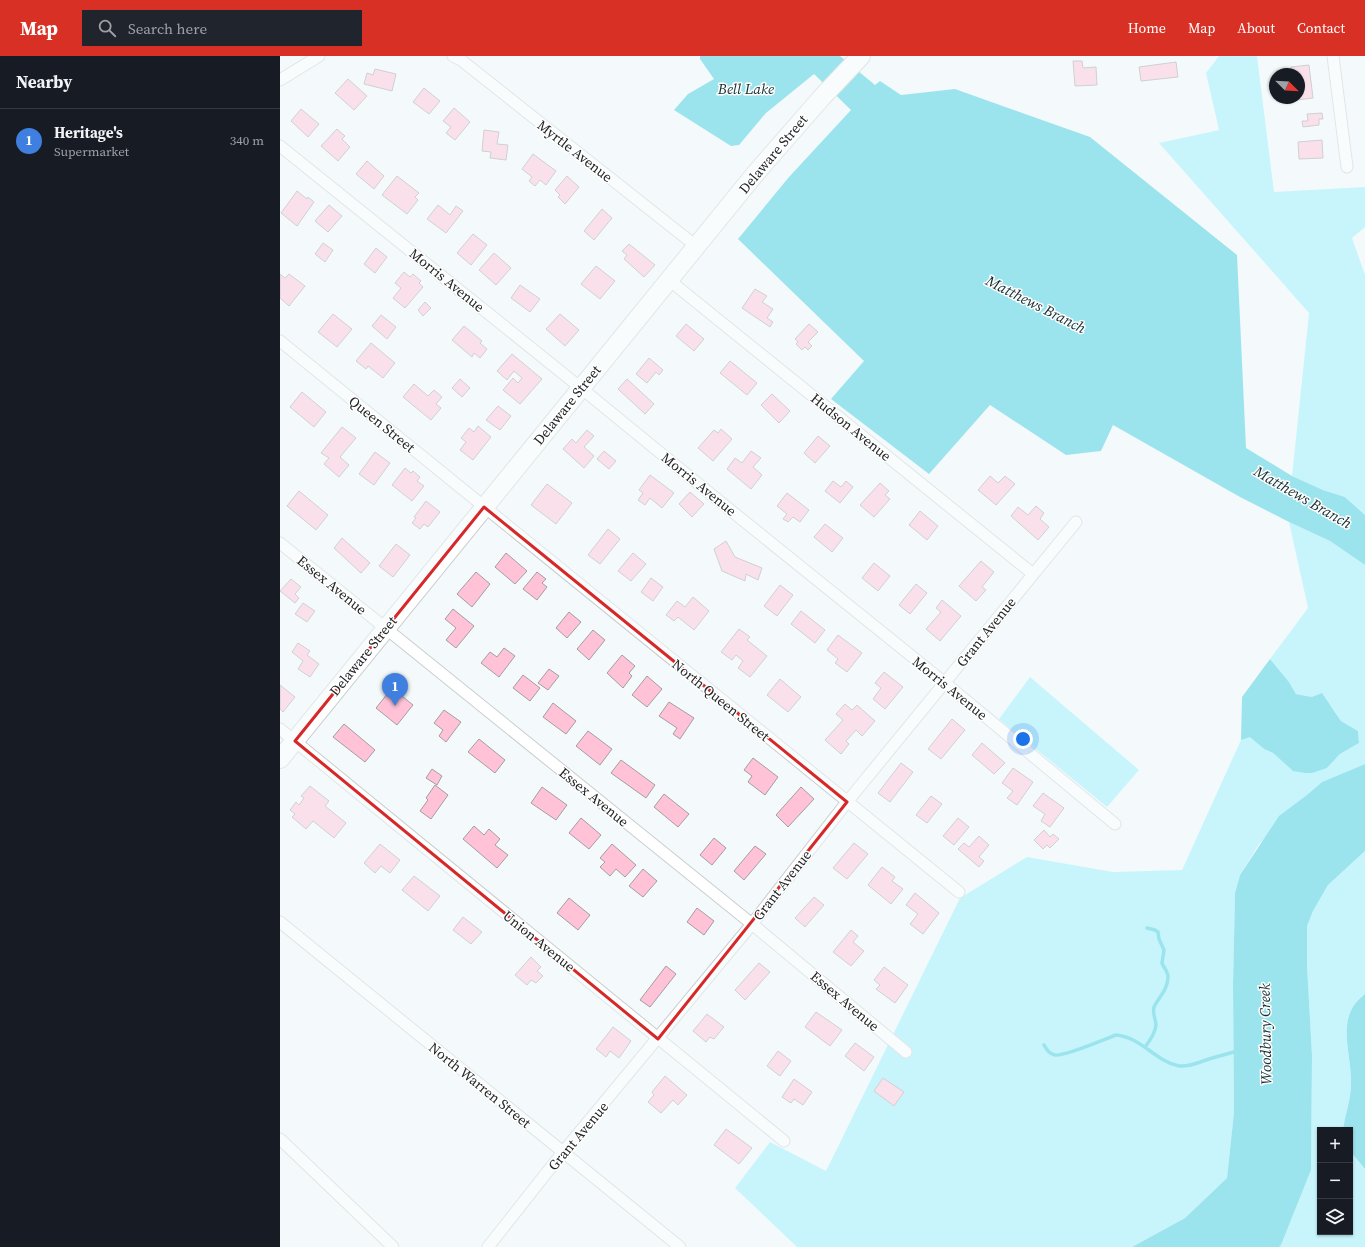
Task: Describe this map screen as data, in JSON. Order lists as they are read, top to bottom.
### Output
{
  "streets": {
    "main road": ["Delaware Street"],
    "street": [
      "Myrtle Avenue",
      "Morris Avenue",
      "Queen Street",
      "Hudson Avenue",
      "Essex Avenue",
      "Grant Avenue",
      "North Queen Street",
      "Union Avenue",
      "North Warren Street"
    ]
  },
  "crossings": [
    ["Myrtle Avenue", "Delaware Street"],
    ["Delaware Street", "Morris Avenue"],
    ["Delaware Street", "Queen Street"],
    ["Delaware Street", "Hudson Avenue"],
    ["Delaware Street", "Essex Avenue"],
    ["Delaware Street", "North Queen Street"],
    ["Delaware Street", "Union Avenue"],
    ["Morris Avenue", "Grant Avenue"],
    ["Queen Street", "North Queen Street"],
    ["Hudson Avenue", "Grant Avenue"],
    ["Essex Avenue", "Grant Avenue"],
    ["Grant Avenue", "North Queen Street"],
    ["Grant Avenue", "Union Avenue"],
    ["Grant Avenue", "North Warren Street"]
  ],
  "water": ["Bell Lake", "Matthews Branch", "Woodbury Creek"],
  "north": "bottom right",
  "page": {
    "header": "Map",
    "search": "Search here",
    "nav": [
      "Home",
      "Map",
      "About",
      "Contact"
    ],
    "heading": "Nearby",
    "list": [
      {
        "mark": "1",
        "name": "Heritage's",
        "note": "Supermarket",
        "value": "340 m"
      }
    ],
    "pins": "1",
    "map_buttons": ["+", "−"]
  }
}
